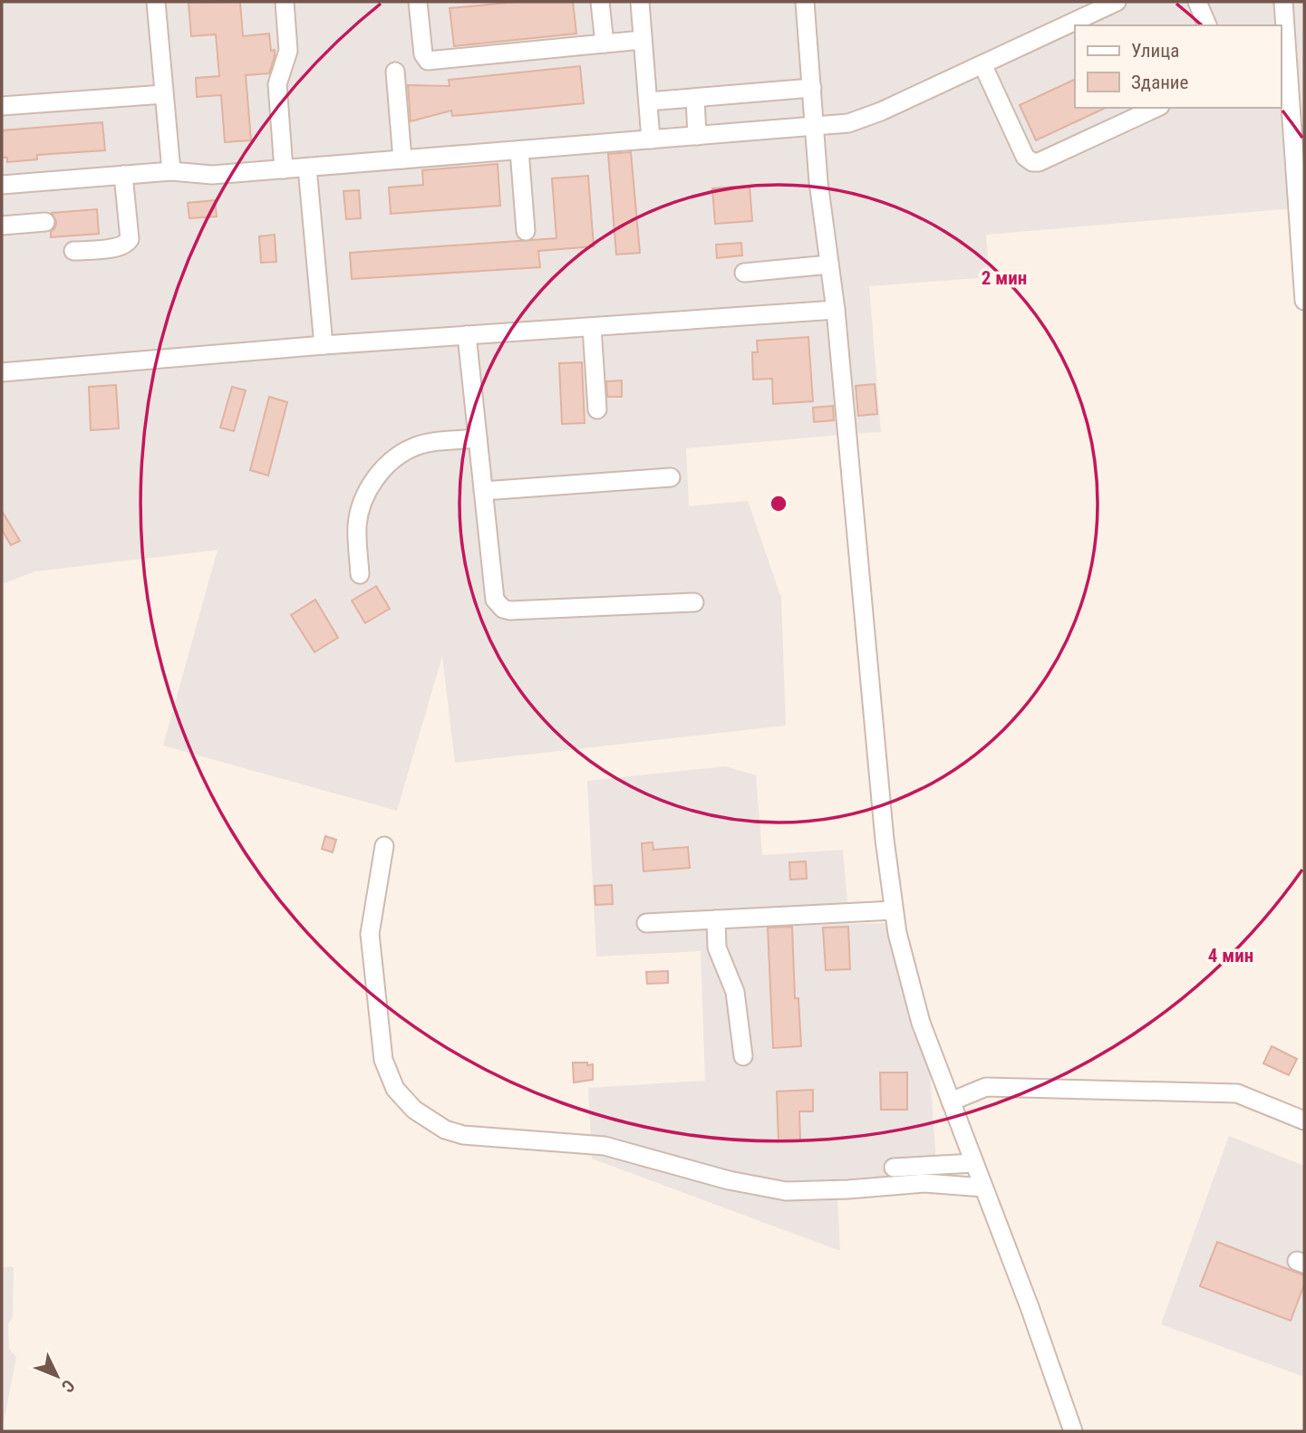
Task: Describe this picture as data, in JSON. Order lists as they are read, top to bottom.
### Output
{
  "legend": ["Улица", "Здание"],
  "north": "bottom right",
  "rings": ["2 мин", "4 мин"]
}
